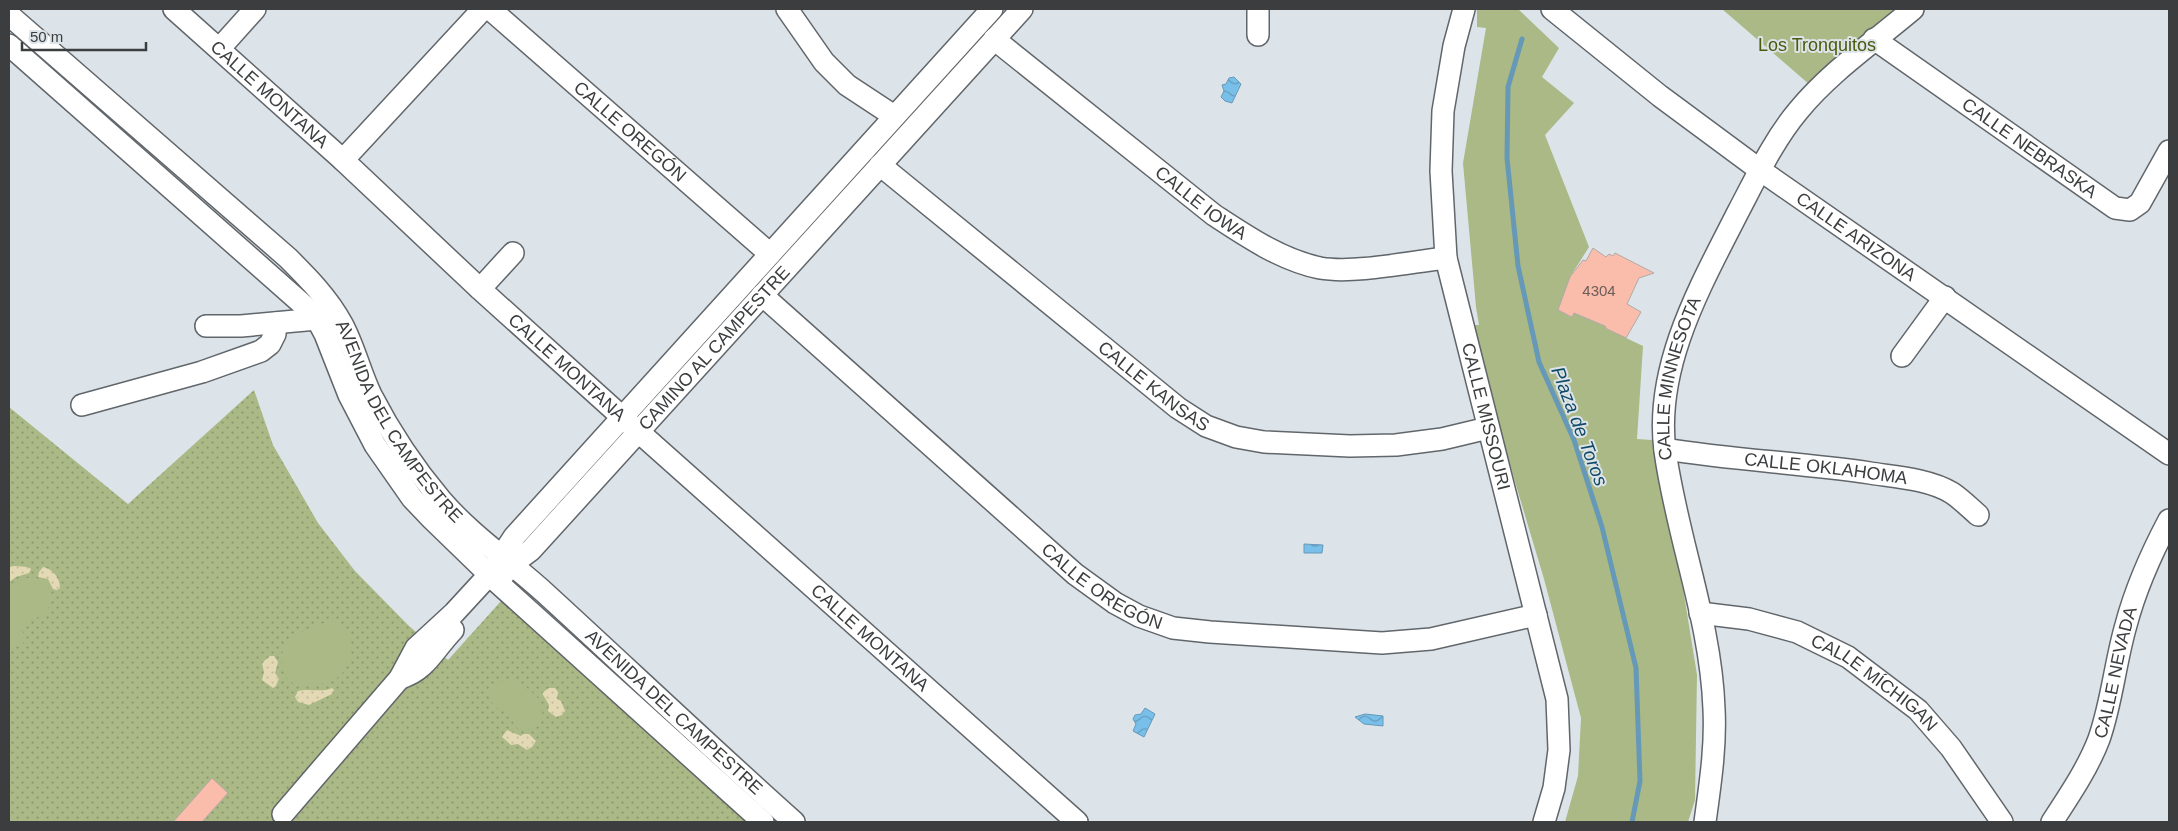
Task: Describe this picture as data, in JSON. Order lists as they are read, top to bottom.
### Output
{
  "streets": {
    "street": [
      "CALLE MONTANA",
      "CALLE OREGÓN",
      "CALLE NEBRASKA",
      "CALLE IOWA",
      "CALLE ARIZONA",
      "CAMINO AL CAMPESTRE",
      "CALLE MINNESOTA",
      "CALLE KANSAS",
      "CALLE MISSOURI",
      "AVENIDA DEL CAMPESTRE",
      "CALLE OKLAHOMA",
      "CALLE NEVADA",
      "CALLE MÍCHIGAN"
    ]
  },
  "crossings": [
    ["CALLE MONTANA", "CAMINO AL CAMPESTRE"],
    ["CALLE OREGÓN", "CAMINO AL CAMPESTRE"],
    ["CALLE OREGÓN", "CALLE MISSOURI"],
    ["CALLE NEBRASKA", "CALLE MINNESOTA"],
    ["CALLE IOWA", "CAMINO AL CAMPESTRE"],
    ["CALLE IOWA", "CALLE MISSOURI"],
    ["CALLE ARIZONA", "CALLE MINNESOTA"],
    ["CAMINO AL CAMPESTRE", "CALLE KANSAS"],
    ["CAMINO AL CAMPESTRE", "AVENIDA DEL CAMPESTRE"],
    ["CALLE MINNESOTA", "CALLE OKLAHOMA"],
    ["CALLE MINNESOTA", "CALLE MÍCHIGAN"],
    ["CALLE KANSAS", "CALLE MISSOURI"]
  ],
  "water": ["Plaza de Toros"],
  "parks": ["Los Tronquitos"],
  "house_numbers": ["4304"],
  "scale_bar": "50 m"
}
